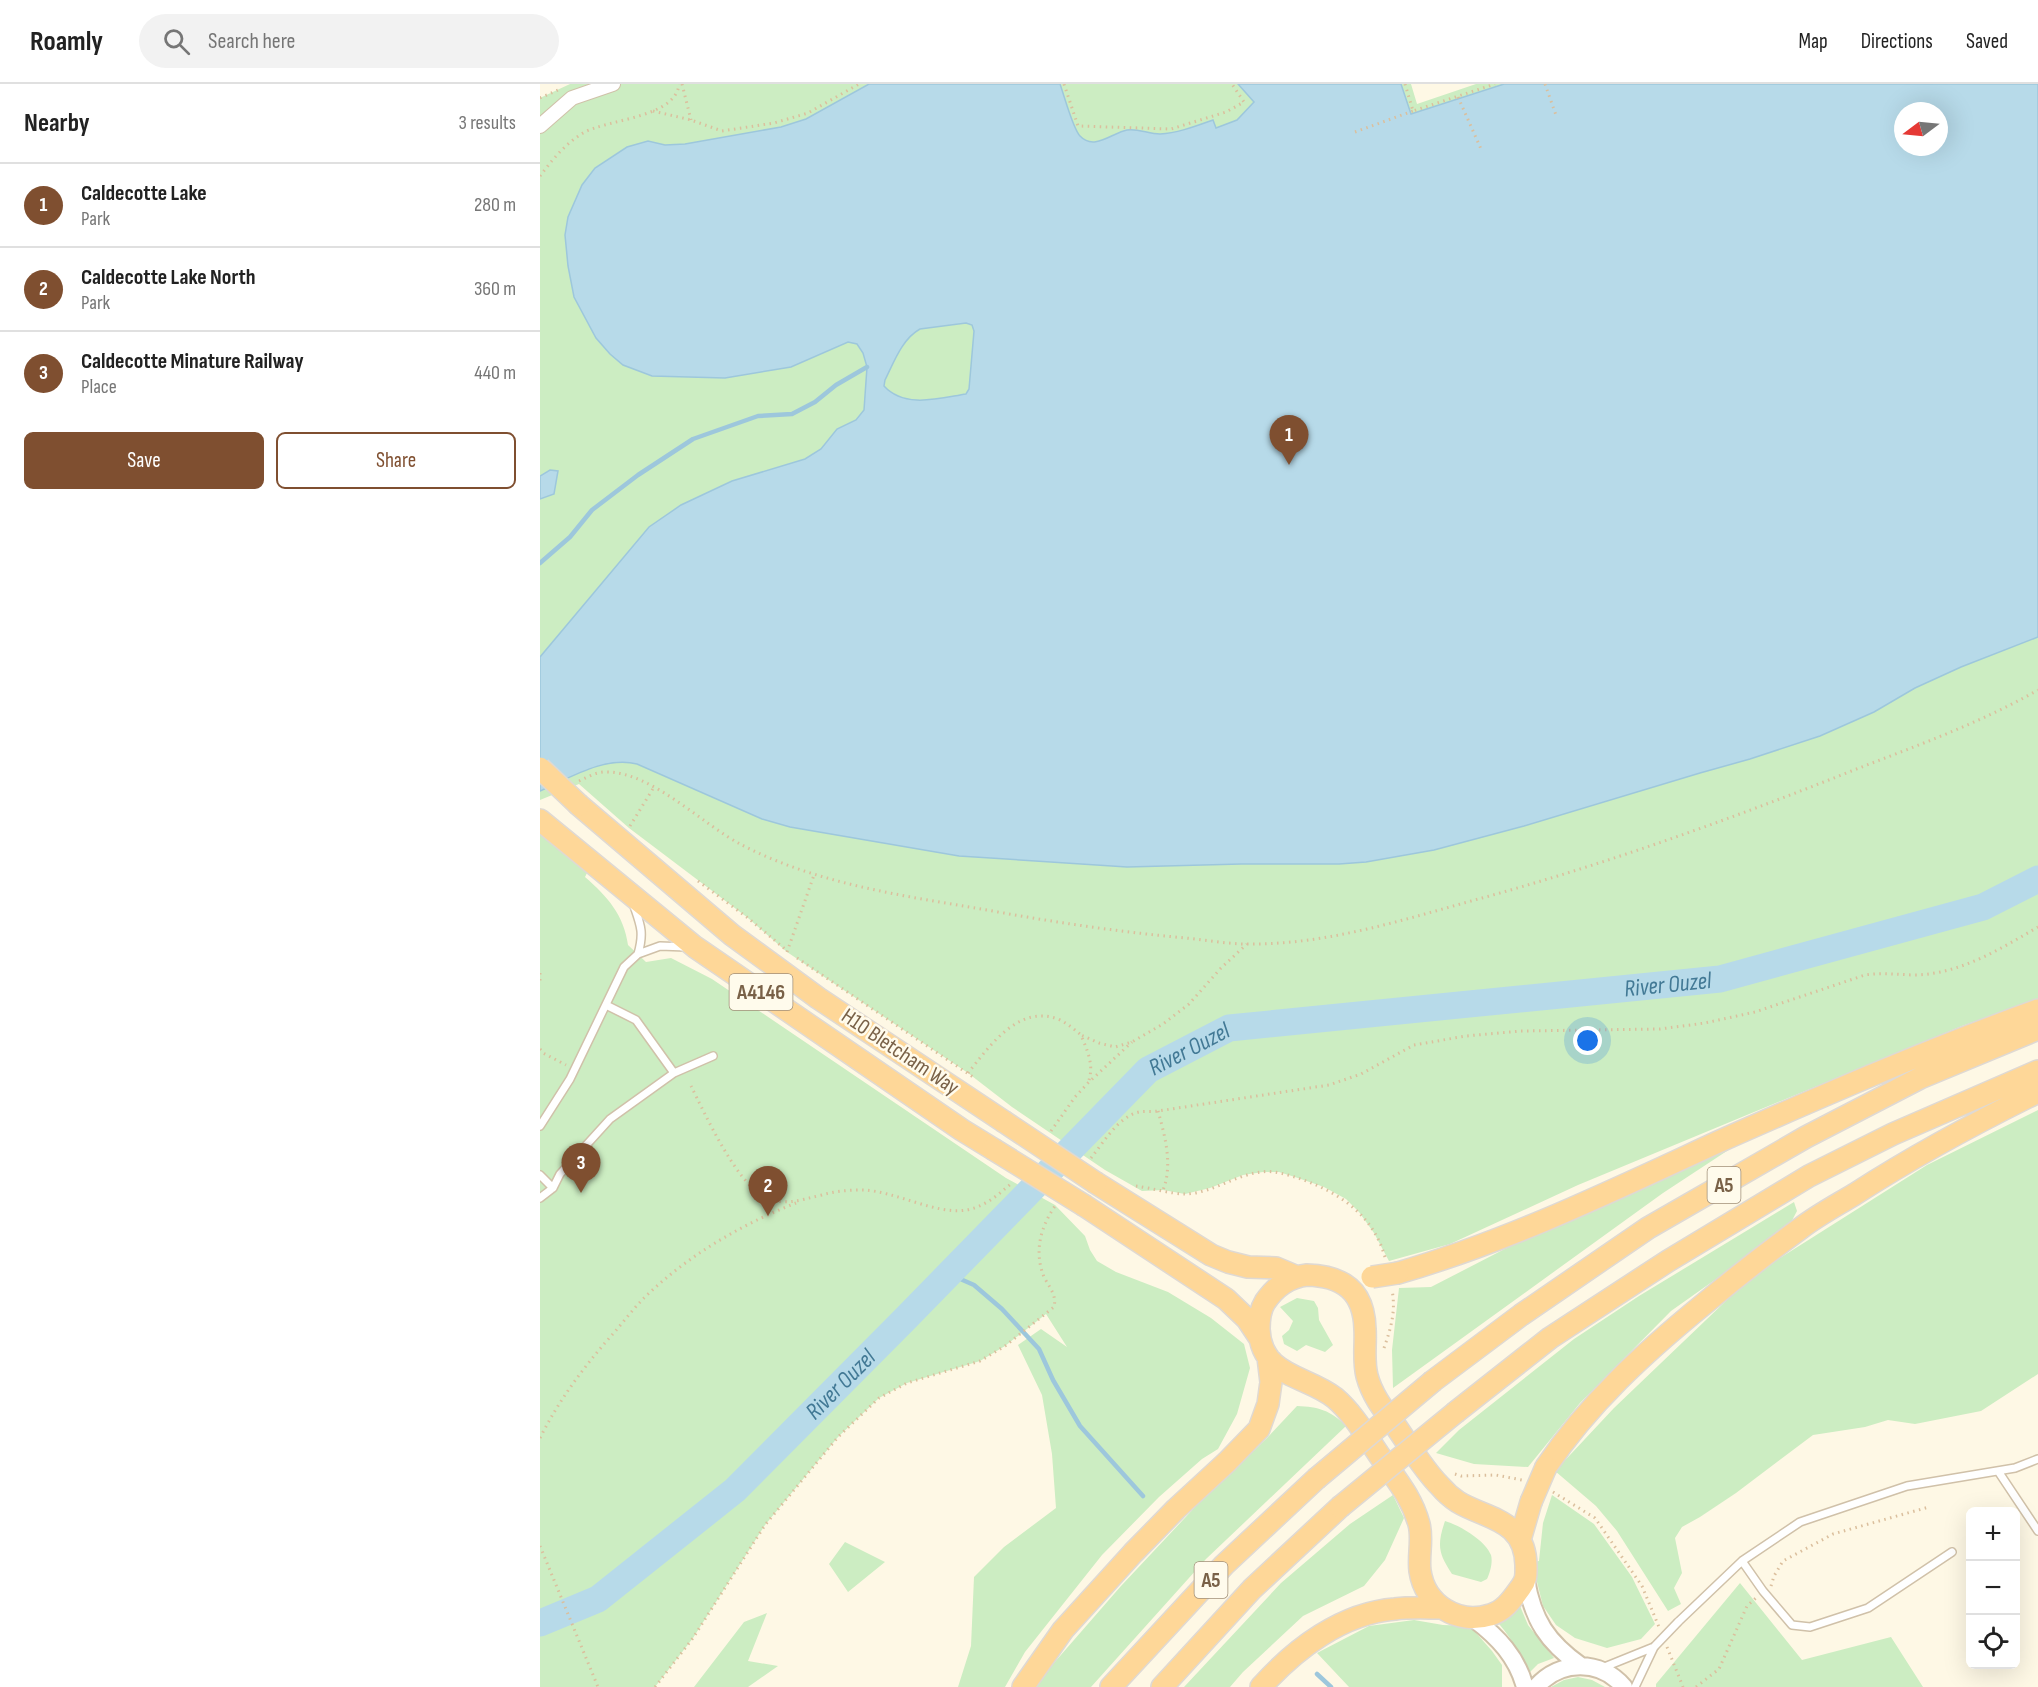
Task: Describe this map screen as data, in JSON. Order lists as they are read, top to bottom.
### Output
{
  "streets": {
    "highway": ["A4146", "H10 Bletcham Way", "A5"]
  },
  "water": ["River Ouzel"],
  "north": "left",
  "page": {
    "header": "Roamly",
    "search": "Search here",
    "nav": ["Map", "Directions", "Saved"],
    "heading": ["Nearby", "3 results"],
    "list": [
      {
        "mark": "1",
        "name": "Caldecotte Lake",
        "note": "Park",
        "value": "280 m"
      },
      {
        "mark": "2",
        "name": "Caldecotte Lake North",
        "note": "Park",
        "value": "360 m"
      },
      {
        "mark": "3",
        "name": "Caldecotte Minature Railway",
        "note": "Place",
        "value": "440 m"
      }
    ],
    "buttons": ["Save", "Share"],
    "pins": ["1", "3", "2"],
    "map_buttons": ["+", "−"]
  }
}
